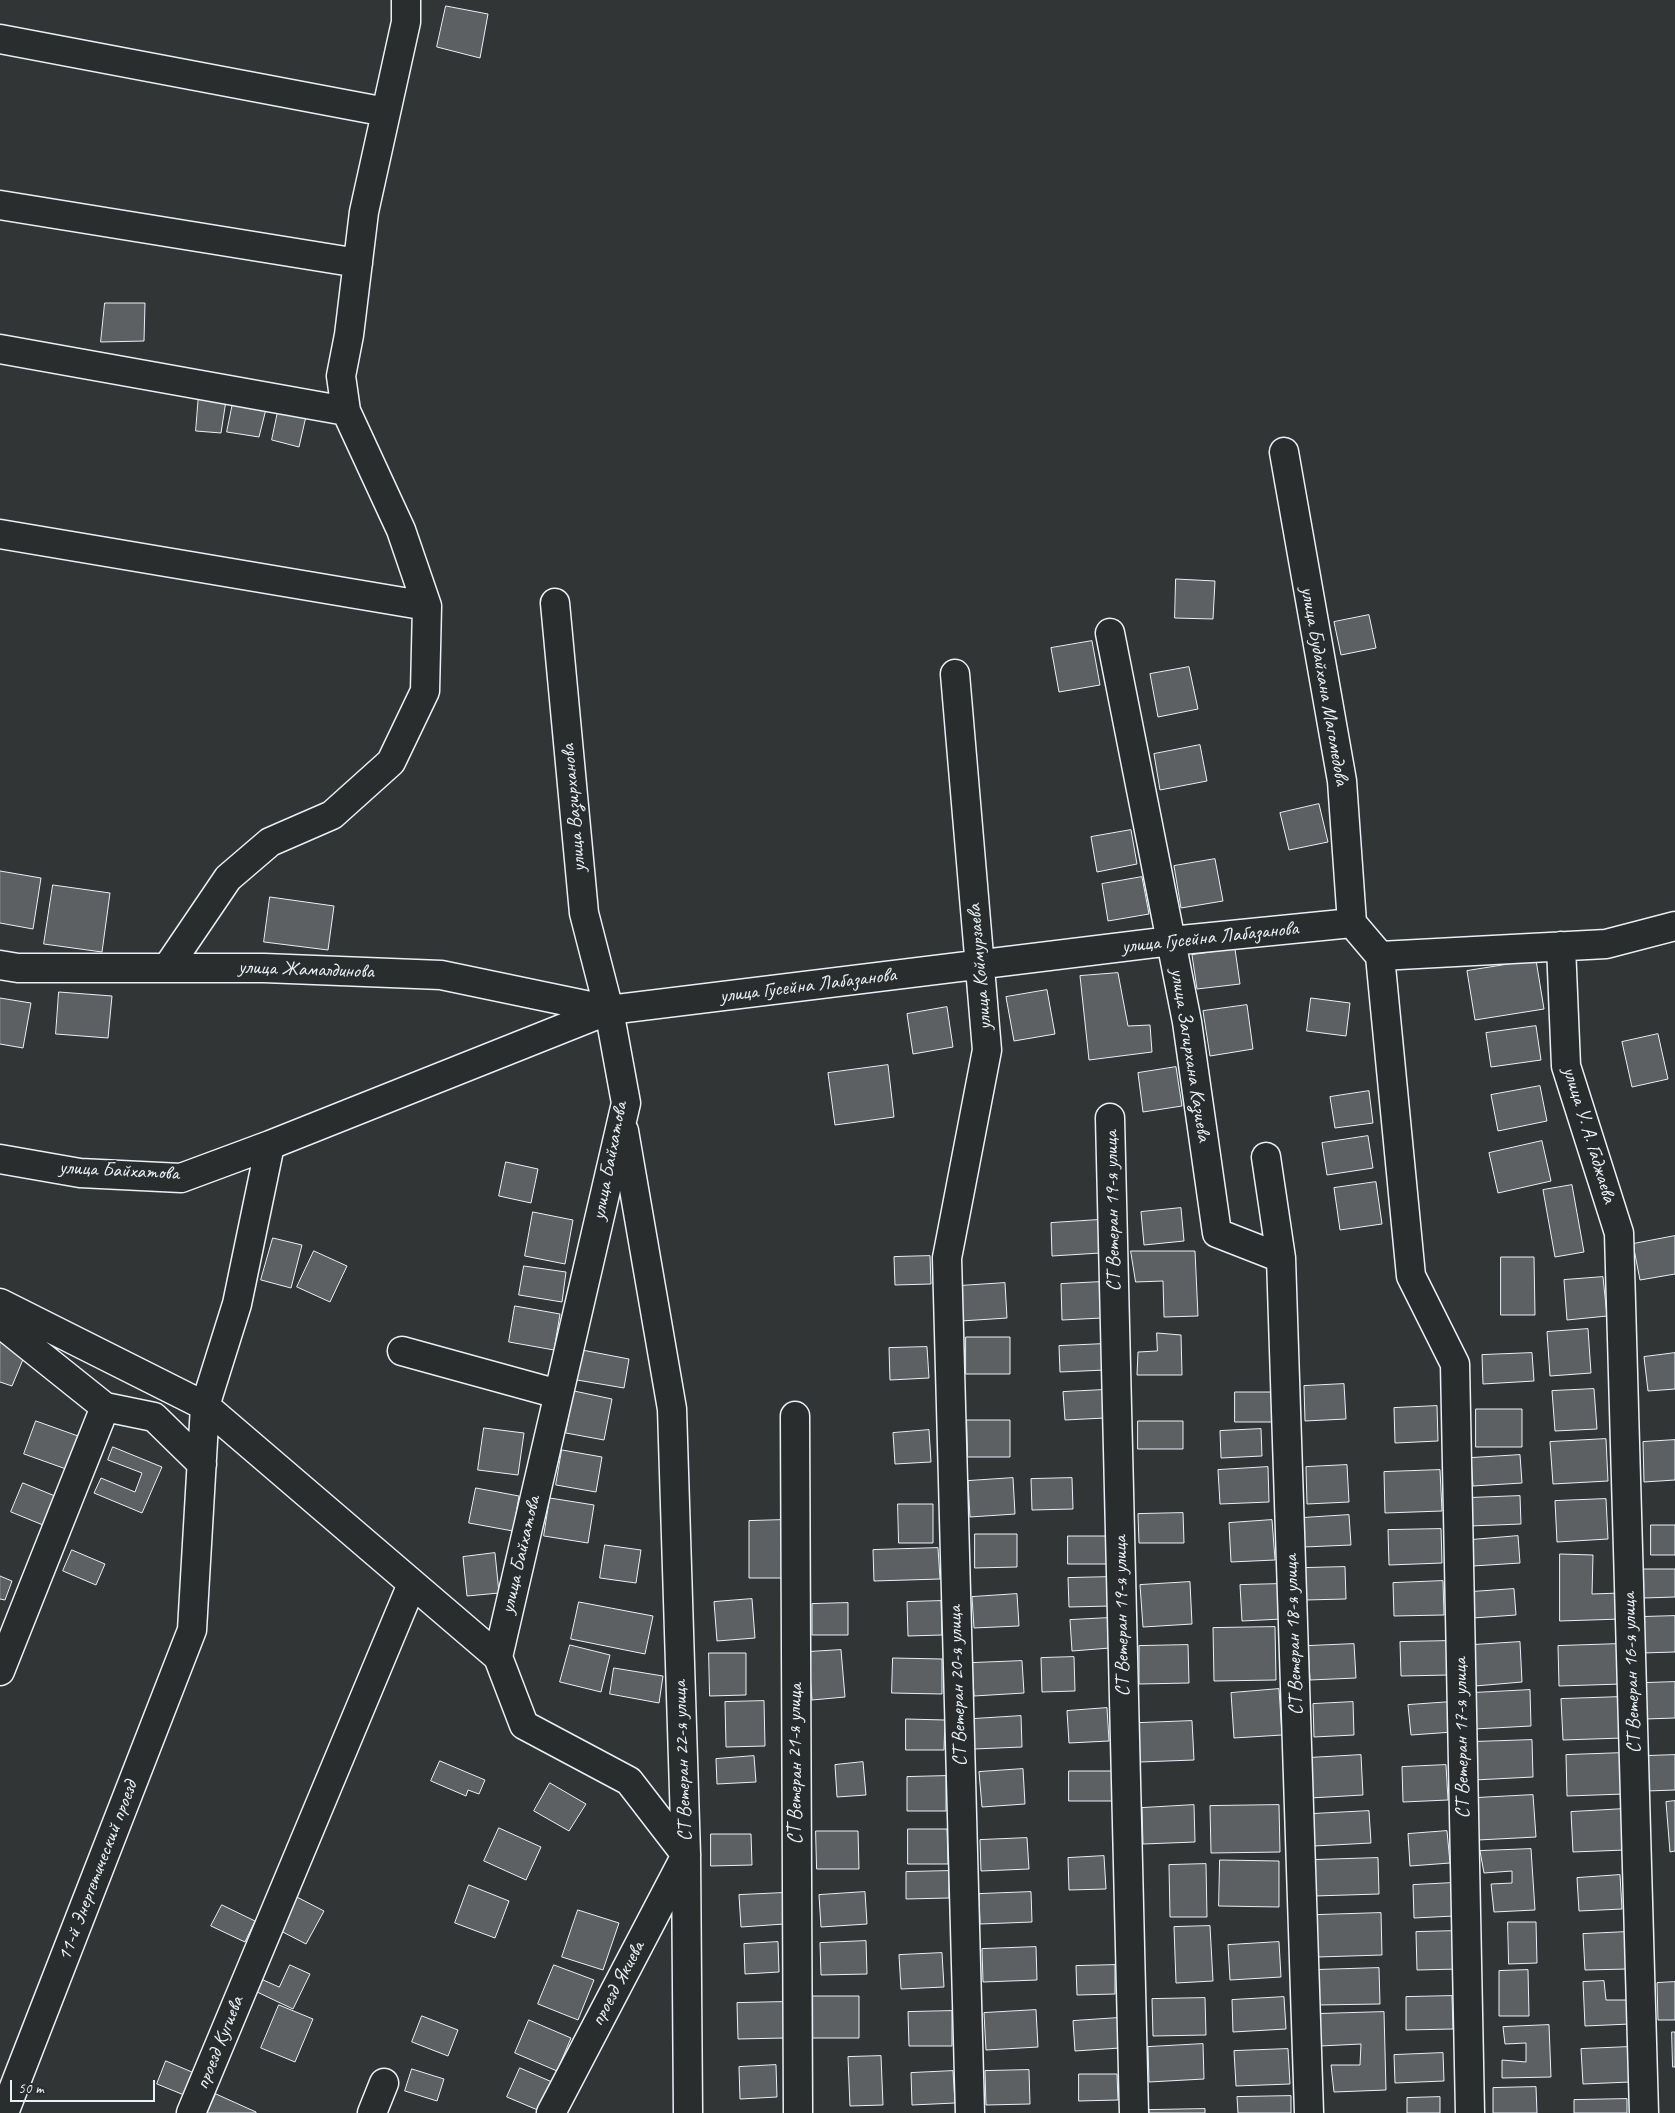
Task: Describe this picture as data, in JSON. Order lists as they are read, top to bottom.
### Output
{
  "streets": {
    "street": [
      "улица Будайхана Магомедова",
      "улица Вазирханова",
      "улица Гусейна Лабазанова",
      "улица Коймурзаева",
      "улица Жамалдинова",
      "улица Загирхана Казиева",
      "улица У. А. Гаджаева",
      "улица Байхатова",
      "СТ Ветеран 19-я улица",
      "СТ Ветеран 18-я улица",
      "СТ Ветеран 16-я улица",
      "СТ Ветеран 20-я улица",
      "СТ Ветеран 17-я улица",
      "СТ Ветеран 22-я улица",
      "СТ Ветеран 21-я улица",
      "11-й Энергетический проезд",
      "проезд Якиева",
      "проезд Кугиева"
    ]
  },
  "crossings": [
    ["улица Будайхана Магомедова", "улица Гусейна Лабазанова"],
    ["улица Вазирханова", "улица Гусейна Лабазанова"],
    ["улица Вазирханова", "улица Жамалдинова"],
    ["улица Вазирханова", "улица Байхатова"],
    ["улица Гусейна Лабазанова", "улица Коймурзаева"],
    ["улица Гусейна Лабазанова", "улица Жамалдинова"],
    ["улица Гусейна Лабазанова", "улица Загирхана Казиева"],
    ["улица Гусейна Лабазанова", "улица Байхатова"],
    ["улица Коймурзаева", "СТ Ветеран 20-я улица"],
    ["улица Жамалдинова", "улица Байхатова"],
    ["улица Загирхана Казиева", "СТ Ветеран 18-я улица"],
    ["улица У. А. Гаджаева", "СТ Ветеран 16-я улица"],
    ["улица Байхатова", "СТ Ветеран 22-я улица"],
    ["улица Байхатова", "11-й Энергетический проезд"],
    ["СТ Ветеран 22-я улица", "проезд Якиева"]
  ],
  "scale_bar": "50 m"
}
